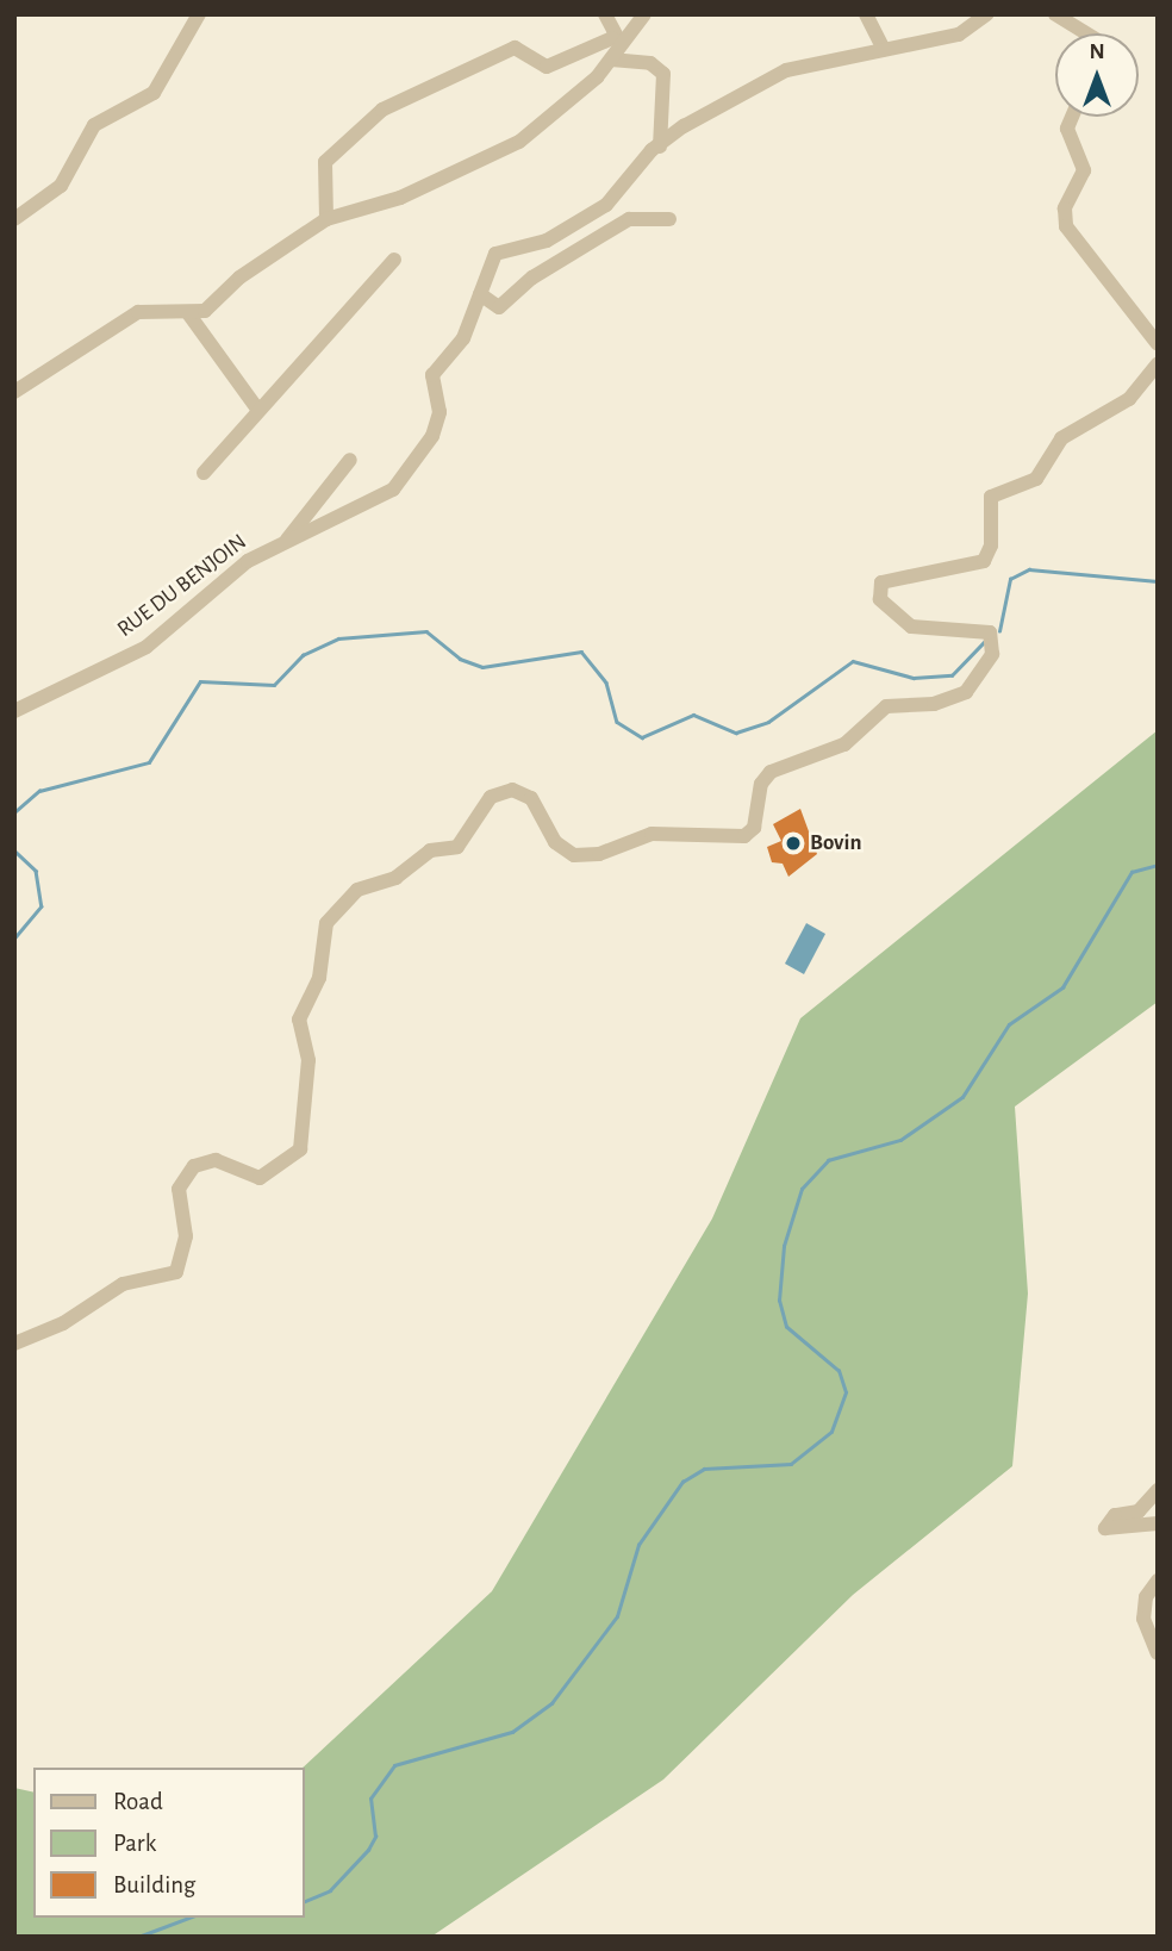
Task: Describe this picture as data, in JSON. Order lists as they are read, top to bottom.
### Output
{
  "streets": {
    "street": ["RUE DU BENJOIN"]
  },
  "places": ["Bovin"],
  "legend": ["Road", "Park", "Building"],
  "north": "top"
}
